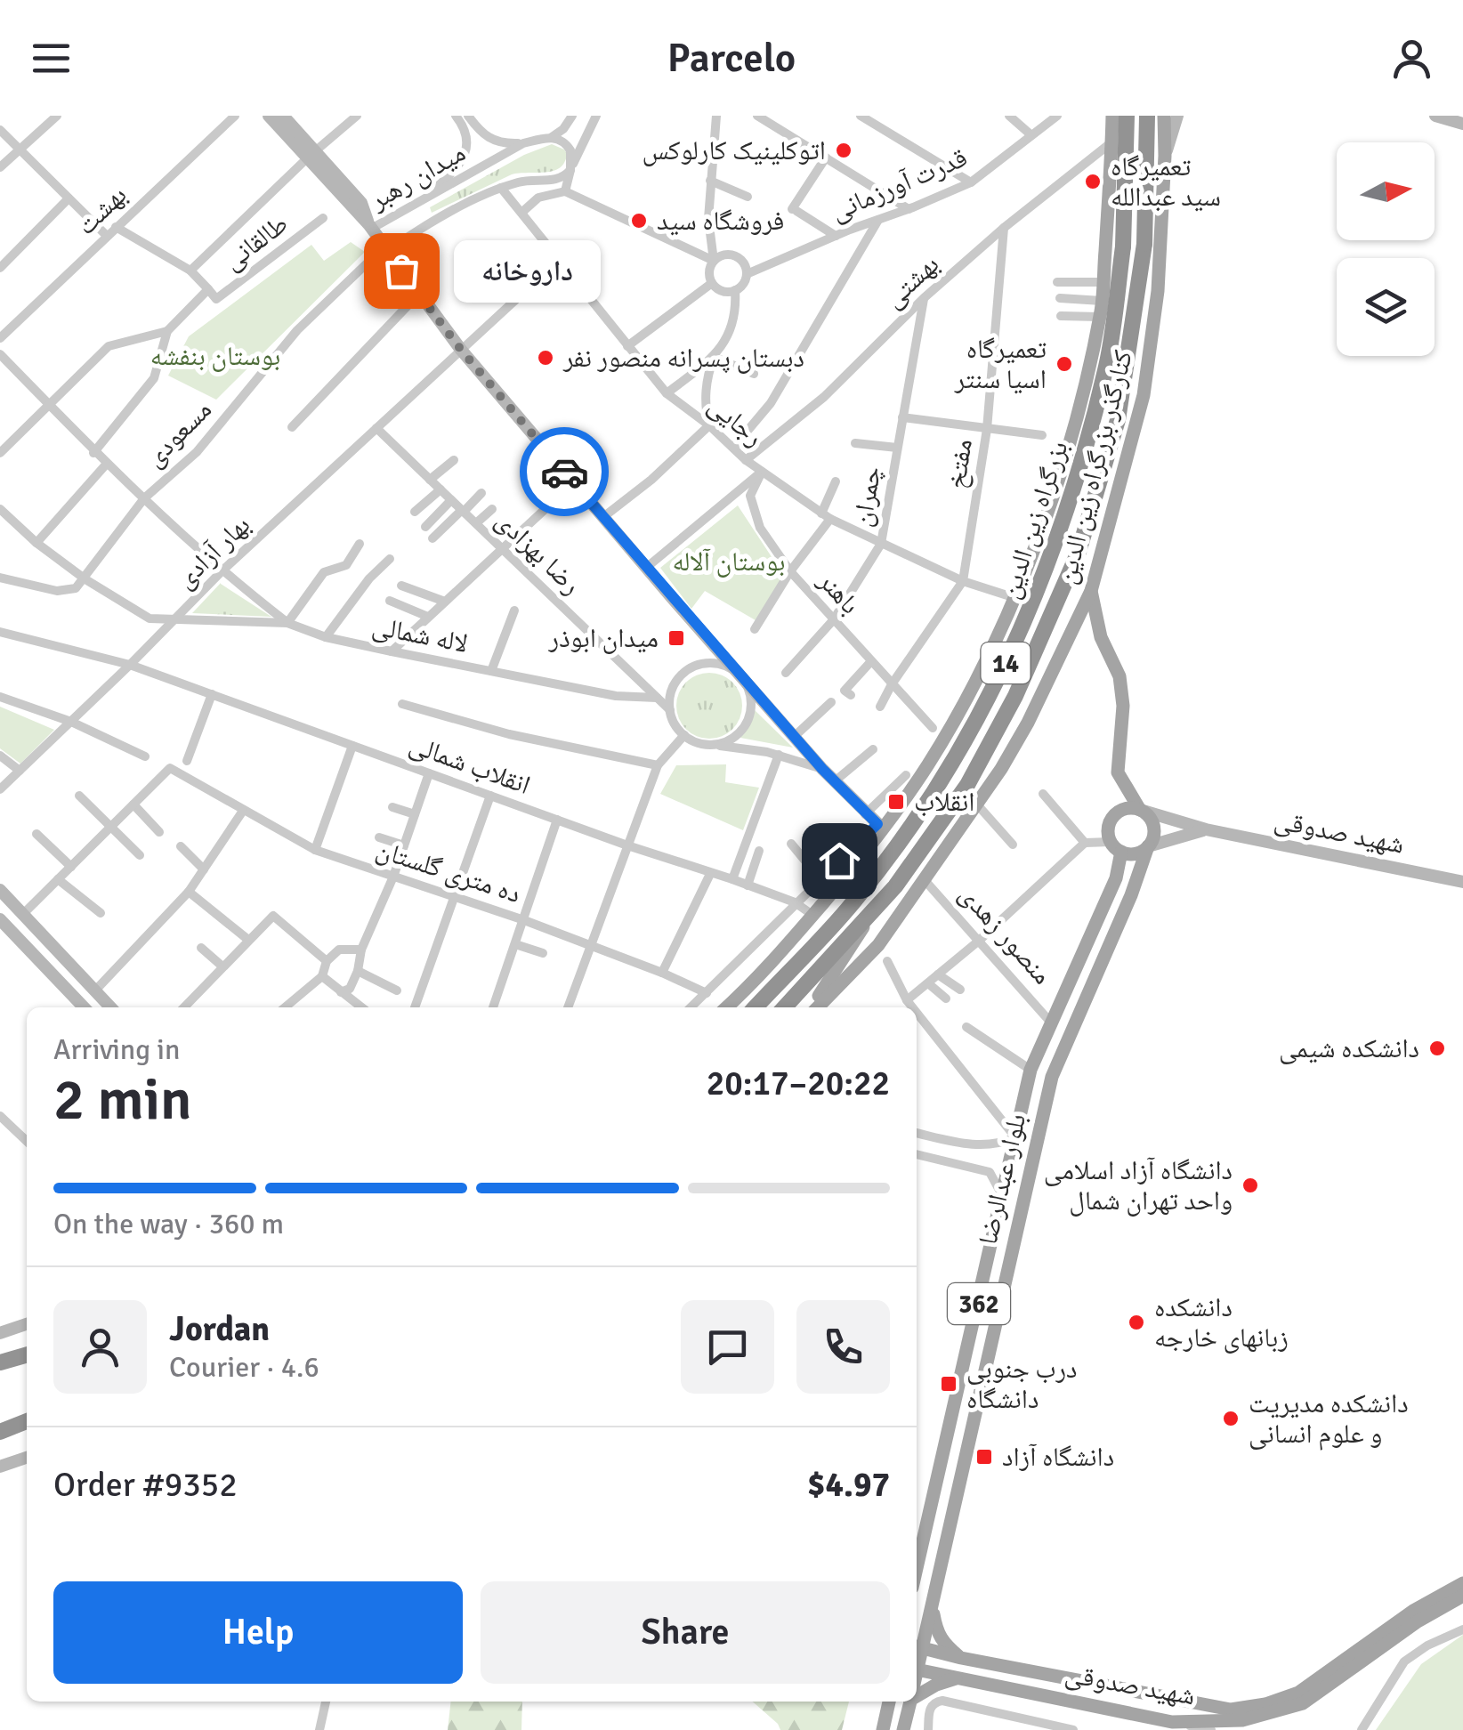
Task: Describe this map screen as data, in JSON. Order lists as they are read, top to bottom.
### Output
{
  "streets": {
    "highway": ["بزرگراه زین الدین", "14"],
    "main road": [
      "کنارگذر بزرگراه زین الدین",
      "شهید صدوقی",
      "بلوار عبدالرضا",
      "362"
    ],
    "street": [
      "میدان رهبر",
      "قدرت آورزمانی",
      "بهشت",
      "طالقانی",
      "بهشتی",
      "رجایی",
      "مسعودی",
      "مفتخ",
      "چمران",
      "بهار آزادی",
      "رضا بهزادی",
      "باهنر",
      "لاله شمالی",
      "انقلاب شمالی",
      "ده متری گلستان",
      "منصور زهدی"
    ]
  },
  "crossings": [
    ["میدان رهبر", "رجایی"],
    ["میدان رهبر", "مسعودی"],
    ["بهشتی", "رجایی"],
    ["بهشتی", "مفتخ"],
    ["بهشتی", "کنارگذر بزرگراه زین الدین"],
    ["بهشتی", "چمران"],
    ["رجایی", "مفتخ"],
    ["رجایی", "کنارگذر بزرگراه زین الدین"],
    ["رجایی", "چمران"],
    ["رجایی", "بهار آزادی"],
    ["رجایی", "باهنر"],
    ["مسعودی", "لاله شمالی"],
    ["مفتخ", "باهنر"],
    ["کنارگذر بزرگراه زین الدین", "انقلاب شمالی"],
    ["کنارگذر بزرگراه زین الدین", "منصور زهدی"],
    ["چمران", "باهنر"],
    ["بهار آزادی", "رضا بهزادی"],
    ["بهار آزادی", "لاله شمالی"],
    ["بهار آزادی", "انقلاب شمالی"],
    ["رضا بهزادی", "لاله شمالی"],
    ["شهید صدوقی", "بلوار عبدالرضا"],
    ["منصور زهدی", "بلوار عبدالرضا"]
  ],
  "parks": ["بوستان بنفشه", "بوستان آلاله"],
  "places": {
    "other": [
      "اتوکلینیک کارلوکس",
      "تعمیرگاه سید عبدالله",
      "فروشگاه سید",
      "داروخانه",
      "دبستان پسرانه منصور نفر",
      "تعمیرگاه اسیا سنتر",
      "دانشکده شیمی",
      "دانشگاه آزاد اسلامی واحد تهران شمال",
      "دانشکده زبانهای خارجه",
      "دانشکده مدیریت و علوم انسانی"
    ],
    "transit": [
      "میدان ابوذر",
      "انقلاب",
      "درب جنوبی دانشگاه",
      "دانشگاه آزاد"
    ]
  },
  "north": "right",
  "page": {
    "header": "Parcelo",
    "bubble": "داروخانه",
    "heading": ["2 min", "Arriving in", "20:17–20:22"],
    "panel": [
      "Jordan",
      "Courier · 4.6",
      "Order #9352",
      "$4.97"
    ],
    "bar": "On the way · 360 m",
    "buttons": ["Help", "Share"]
  }
}
